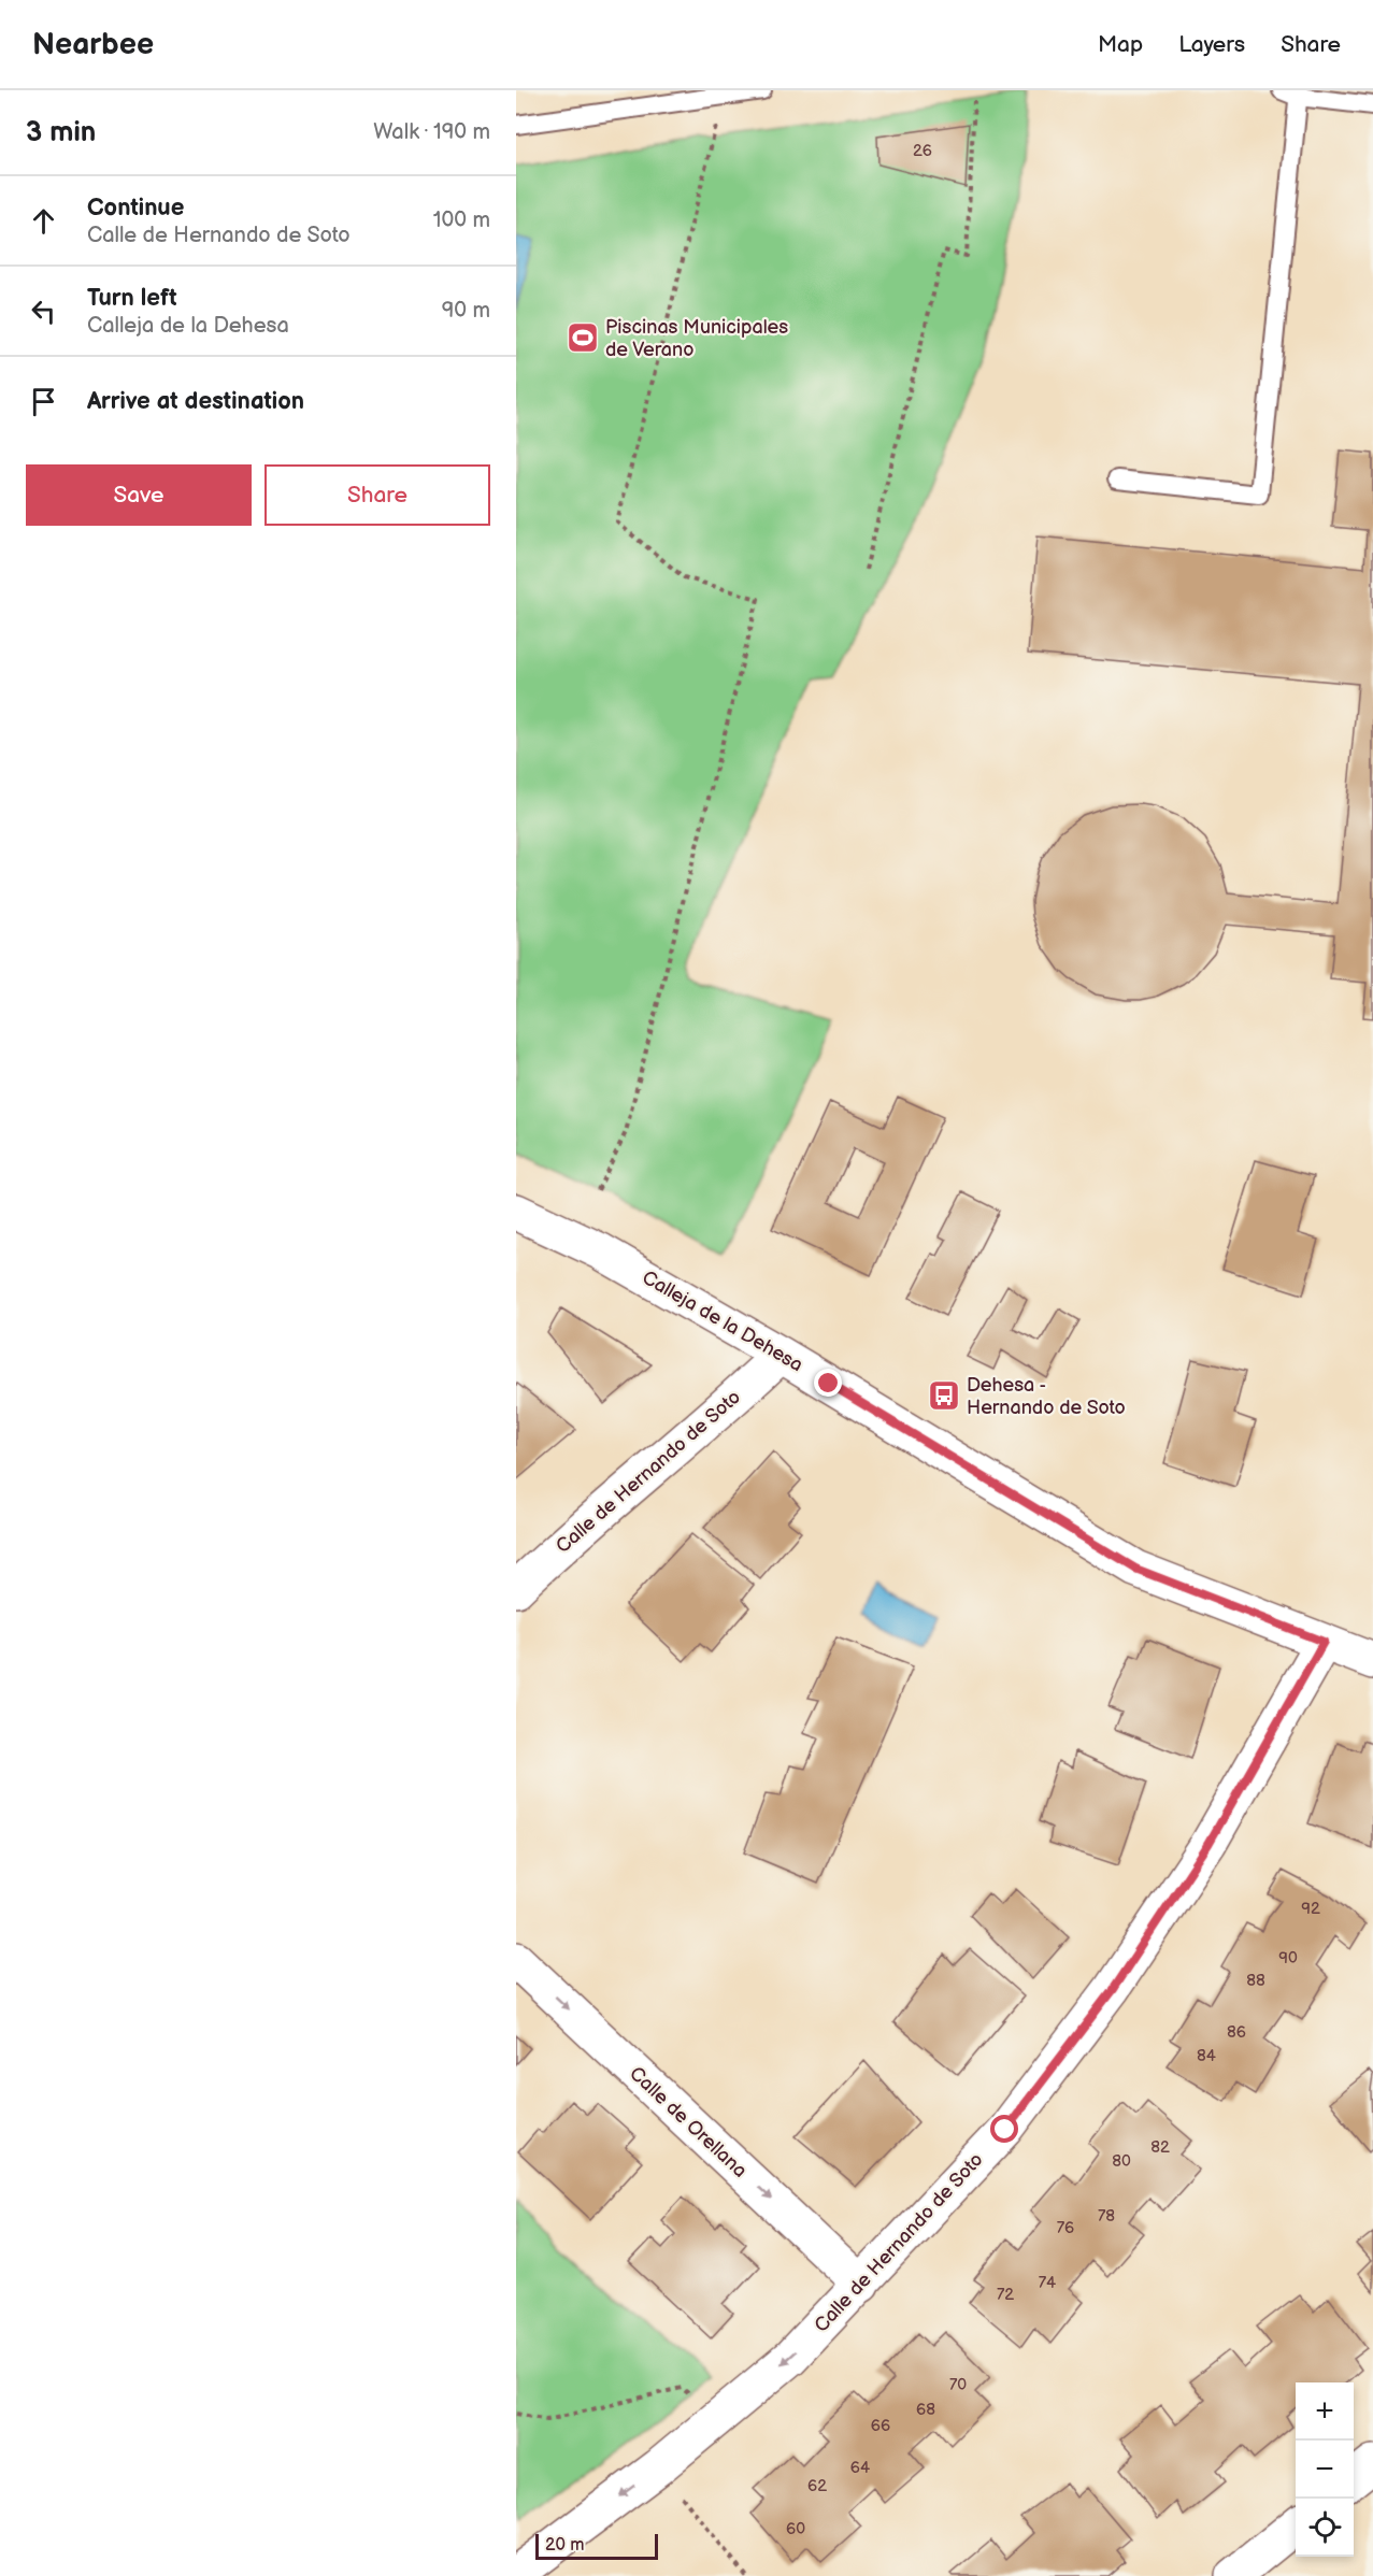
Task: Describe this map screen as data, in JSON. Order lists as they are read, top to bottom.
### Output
{
  "streets": {
    "street": ["Calleja de la Dehesa", "Calle de Hernando de Soto", "Calle de Orellana"]
  },
  "crossings": [
    ["Calleja de la Dehesa", "Calle de Hernando de Soto"],
    ["Calle de Hernando de Soto", "Calle de Orellana"]
  ],
  "one_way": ["Calle de Orellana"],
  "places": {
    "sports": ["Piscinas Municipales de Verano"],
    "bus stop": ["Dehesa - Hernando de Soto"]
  },
  "house_numbers": [
    "26",
    "92",
    "90",
    "88",
    "86",
    "84",
    "82",
    "80",
    "78",
    "76",
    "74",
    "72",
    "70",
    "68",
    "66",
    "64",
    "62",
    "60"
  ],
  "scale_bar": "20 m",
  "page": {
    "header": "Nearbee",
    "nav": ["Map", "Layers", "Share"],
    "heading": ["3 min", "Walk · 190 m"],
    "list": [
      ["Continue", "Calle de Hernando de Soto", "100 m"],
      ["Turn left", "Calleja de la Dehesa", "90 m"],
      "Arrive at destination"
    ],
    "buttons": ["Save", "Share"],
    "map_buttons": ["+", "−"],
    "scale": "20 m"
  }
}
